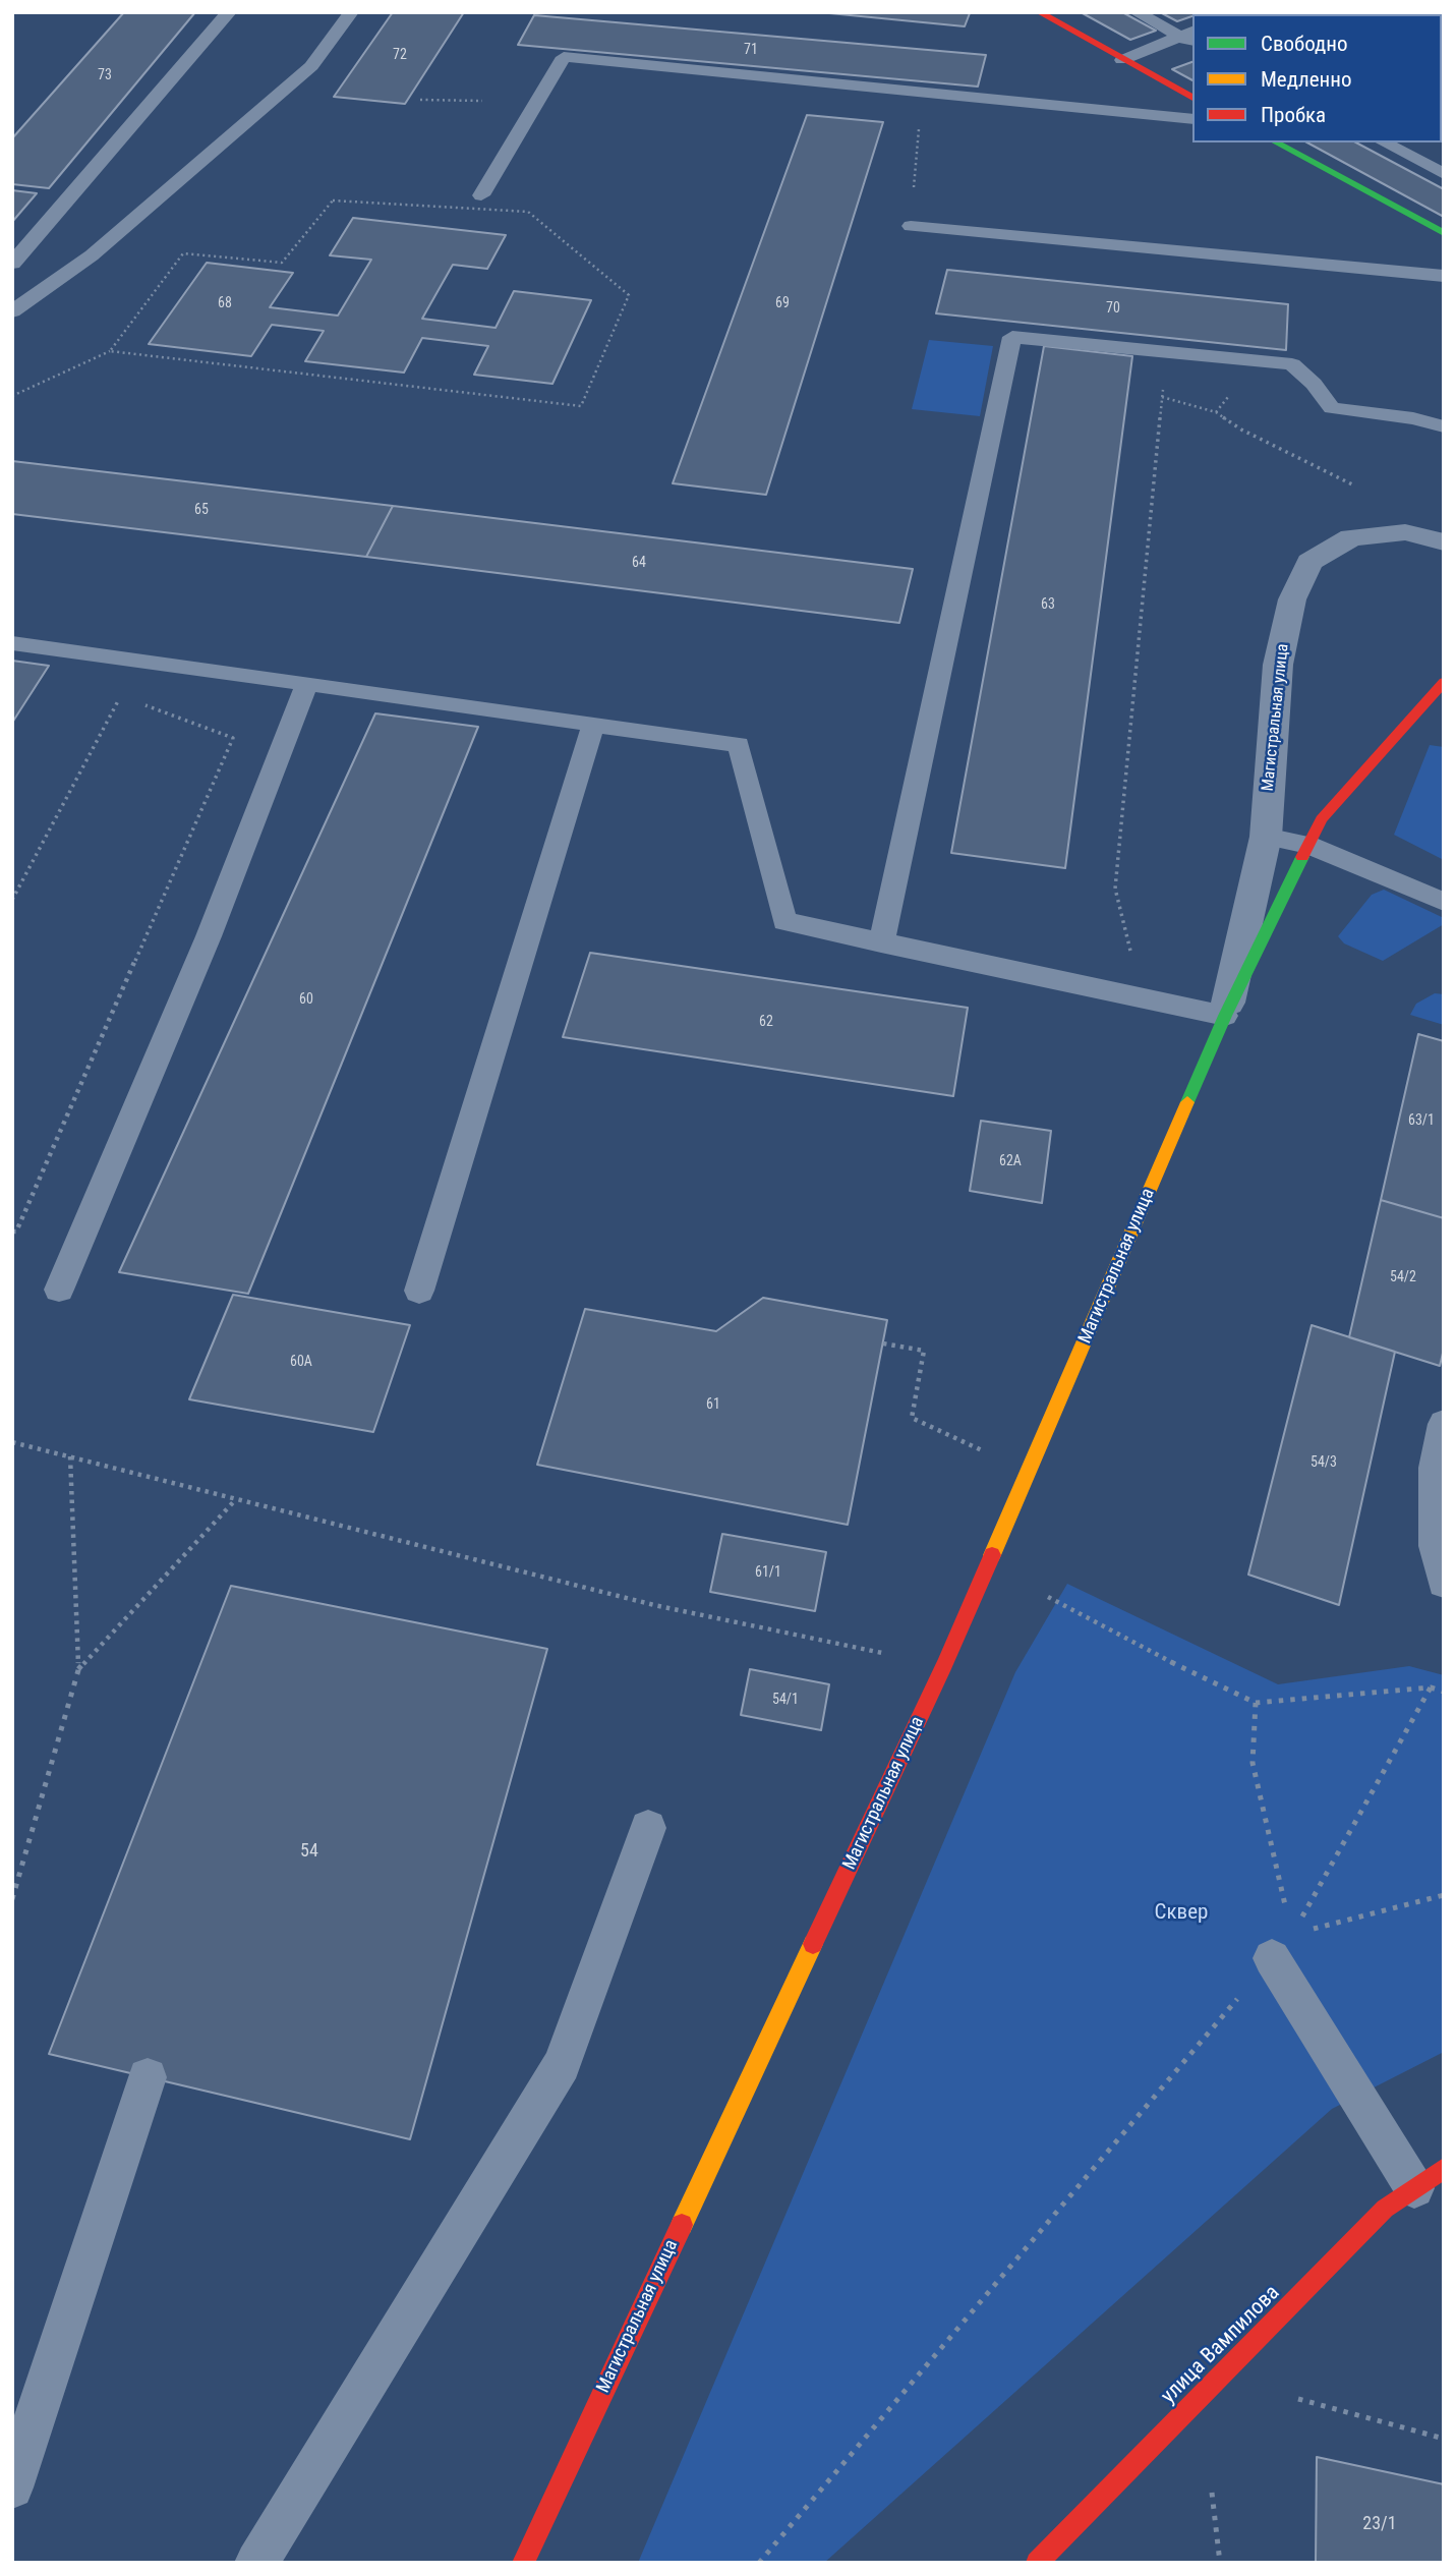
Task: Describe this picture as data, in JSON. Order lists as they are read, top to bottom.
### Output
{
  "streets": {
    "street": ["Магистральная улица", "улица Вампилова"]
  },
  "parks": ["Сквер"],
  "house_numbers": [
    "71",
    "72",
    "73",
    "68",
    "69",
    "70",
    "65",
    "64",
    "63",
    "60",
    "62",
    "63/1",
    "62А",
    "54/2",
    "60А",
    "61",
    "54/3",
    "61/1",
    "54/1",
    "54",
    "23/1"
  ],
  "legend": ["Свободно", "Медленно", "Пробка"]
}
